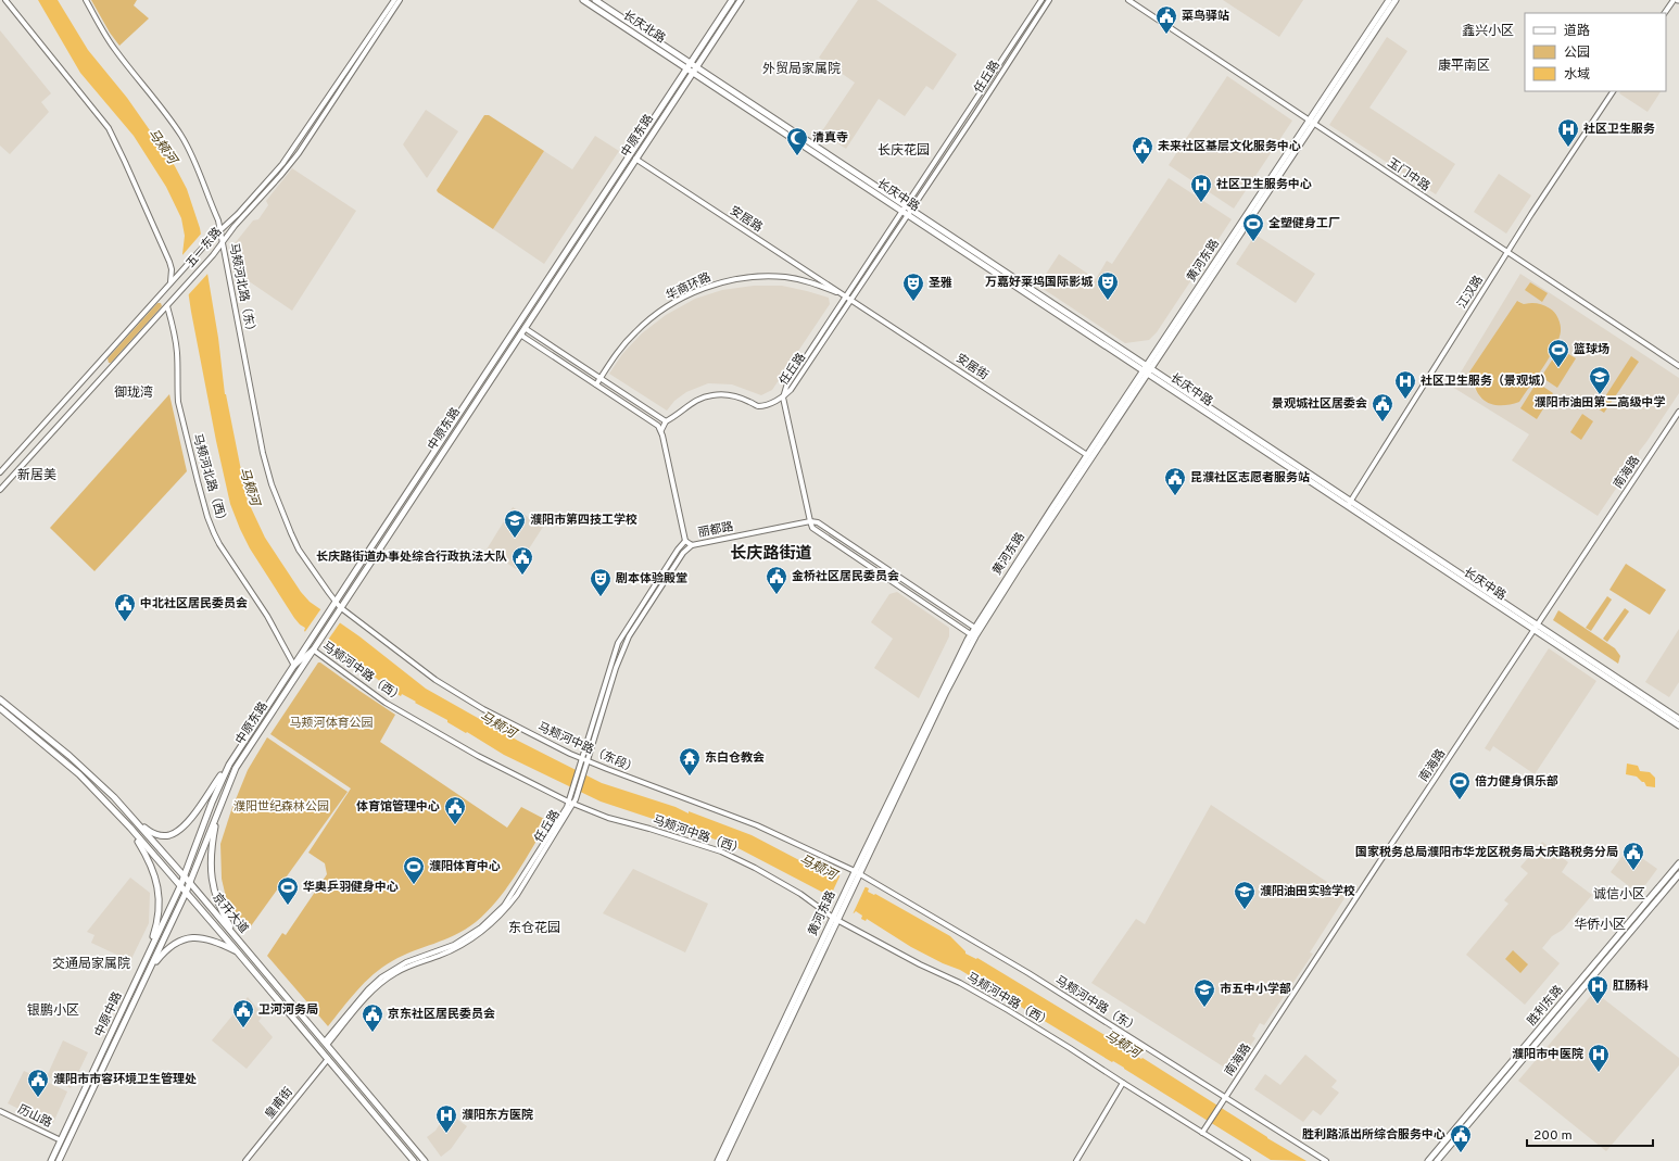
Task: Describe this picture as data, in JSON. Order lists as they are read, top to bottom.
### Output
{
  "streets": {
    "main road": [
      "长庆北路",
      "中原东路",
      "长庆中路",
      "黄河东路",
      "京开大道",
      "胜利东路",
      "中原中路"
    ],
    "street": [
      "任丘路",
      "玉门中路",
      "安居路",
      "五一东路",
      "华商环路",
      "马颊河北路（东）",
      "江汉路",
      "安居街",
      "南海路",
      "马颊河北路（西）",
      "丽都路",
      "马颊河中路（西）",
      "马颊河中路（东段）",
      "马颊河中路（东）",
      "皇甫街",
      "历山路"
    ]
  },
  "crossings": [
    ["长庆北路", "中原东路"],
    ["长庆北路", "长庆中路"],
    ["任丘路", "长庆中路"],
    ["任丘路", "安居路"],
    ["任丘路", "华商环路"],
    ["任丘路", "安居街"],
    ["任丘路", "丽都路"],
    ["任丘路", "马颊河中路（西）"],
    ["任丘路", "马颊河中路（东段）"],
    ["任丘路", "京开大道"],
    ["中原东路", "长庆中路"],
    ["中原东路", "安居路"],
    ["中原东路", "马颊河北路（东）"],
    ["中原东路", "马颊河北路（西）"],
    ["中原东路", "马颊河中路（西）"],
    ["中原东路", "马颊河中路（东段）"],
    ["中原东路", "京开大道"],
    ["中原东路", "中原中路"],
    ["玉门中路", "黄河东路"],
    ["玉门中路", "江汉路"],
    ["长庆中路", "黄河东路"],
    ["长庆中路", "江汉路"],
    ["长庆中路", "南海路"],
    ["安居路", "华商环路"],
    ["安居路", "安居街"],
    ["五一东路", "马颊河北路（东）"],
    ["五一东路", "马颊河北路（西）"],
    ["黄河东路", "安居街"],
    ["黄河东路", "马颊河中路（西）"],
    ["黄河东路", "马颊河中路（东段）"],
    ["黄河东路", "马颊河中路（东）"],
    ["华商环路", "安居街"],
    ["马颊河北路（东）", "马颊河中路（东段）"],
    ["南海路", "马颊河中路（西）"],
    ["南海路", "马颊河中路（东）"],
    ["马颊河北路（西）", "马颊河中路（西）"],
    ["马颊河中路（东段）", "马颊河中路（东）"],
    ["京开大道", "中原中路"],
    ["京开大道", "皇甫街"],
    ["中原中路", "历山路"]
  ],
  "districts": [
    "鑫兴小区",
    "康平南区",
    "外贸局家属院",
    "长庆花园",
    "御珑湾",
    "新居美",
    "长庆路街道",
    "诚信小区",
    "华侨小区",
    "东仓花园",
    "交通局家属院",
    "银鹏小区"
  ],
  "water": ["马颊河"],
  "parks": ["马颊河体育公园", "濮阳世纪森林公园"],
  "places": {
    "public building": [
      "菜鸟驿站",
      "未来社区基层文化服务中心",
      "景观城社区居委会",
      "昆濮社区志愿者服务站",
      "长庆路街道办事处综合行政执法大队",
      "金桥社区居民委员会",
      "中北社区居民委员会",
      "体育馆管理中心",
      "国家税务总局濮阳市华龙区税务局大庆路税务分局",
      "卫河河务局",
      "京东社区居民委员会",
      "濮阳市市容环境卫生管理处",
      "胜利路派出所综合服务中心"
    ],
    "hospital": [
      "社区卫生服务",
      "社区卫生服务中心",
      "社区卫生服务（景观城）",
      "肛肠科",
      "濮阳市中医院",
      "濮阳东方医院"
    ],
    "mosque": ["清真寺"],
    "sports": [
      "全塑健身工厂",
      "篮球场",
      "倍力健身俱乐部",
      "濮阳体育中心",
      "华奥乒羽健身中心"
    ],
    "theatre": ["万嘉好莱坞国际影城", "圣雅", "剧本体验殿堂"],
    "school or university": [
      "濮阳市油田第二高级中学",
      "濮阳市第四技工学校",
      "濮阳油田实验学校",
      "市五中小学部"
    ],
    "temple": ["东白仓教会"]
  },
  "legend": ["道路", "公园", "水域"],
  "scale_bar": "200 m"
}
